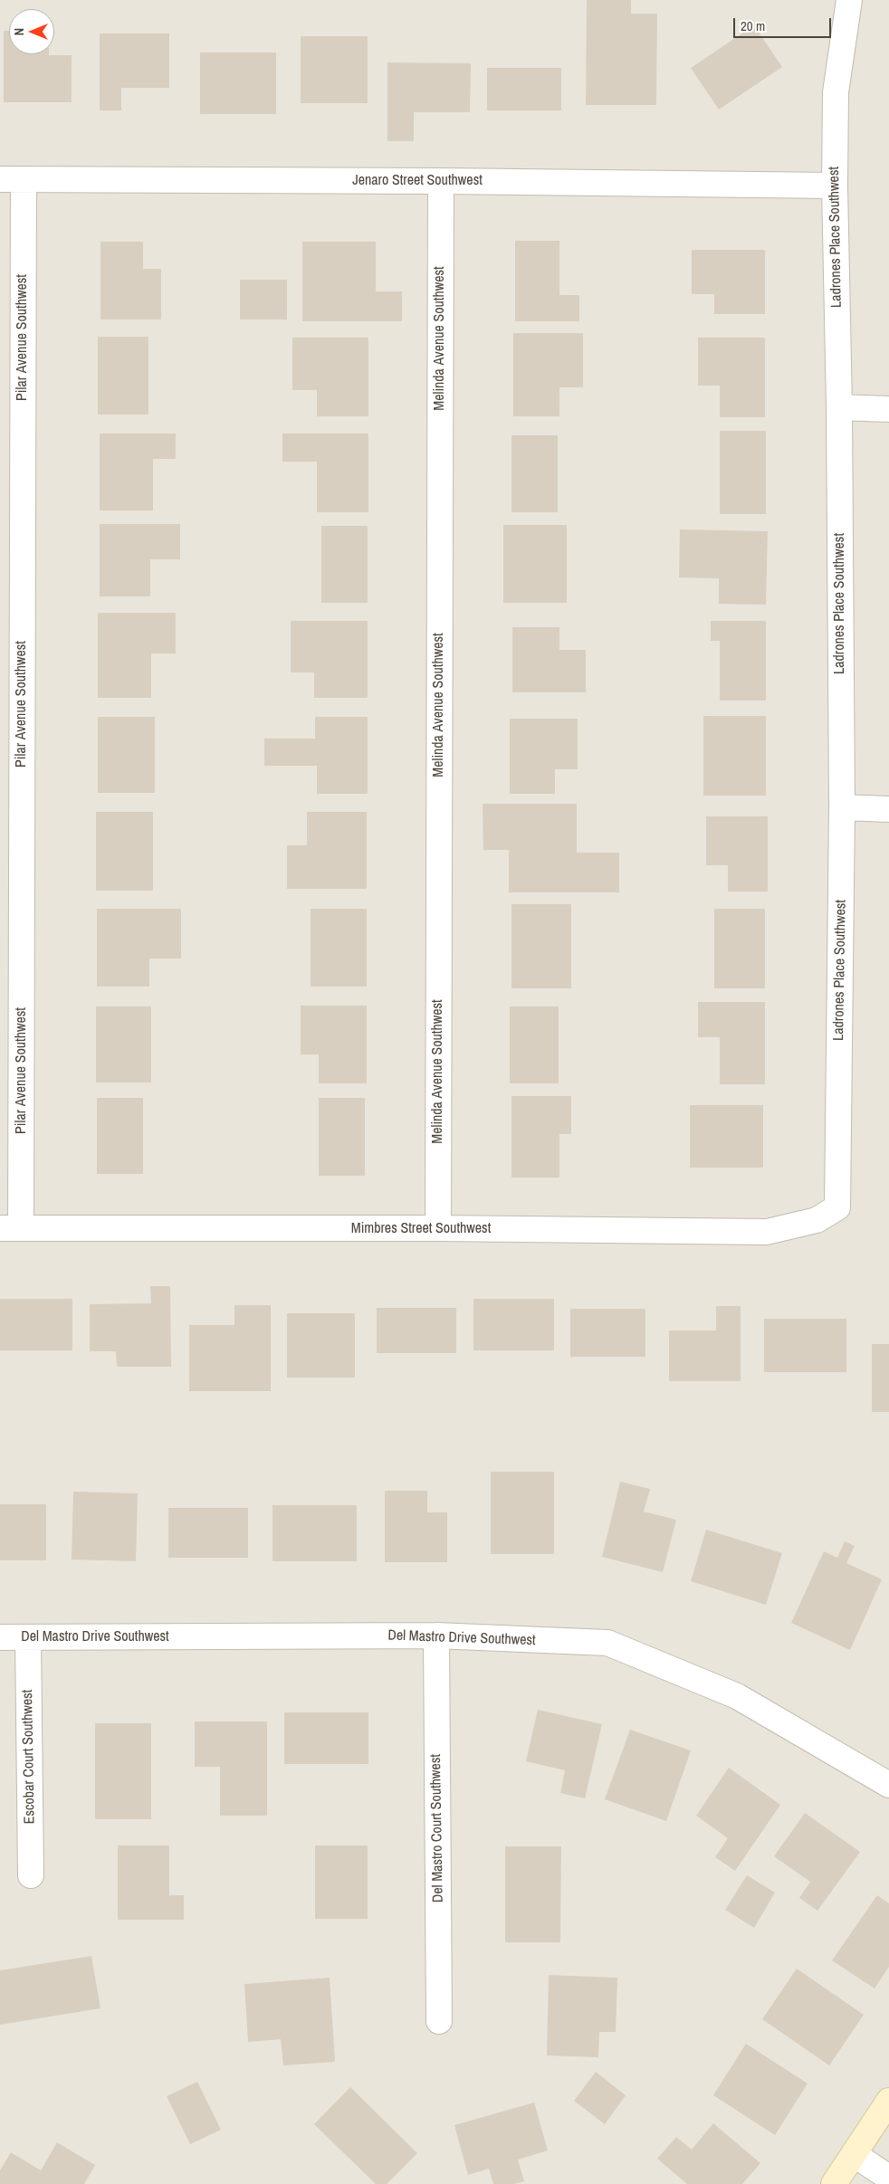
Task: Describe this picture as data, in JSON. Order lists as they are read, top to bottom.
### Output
{
  "streets": {
    "street": [
      "Jenaro Street Southwest",
      "Ladrones Place Southwest",
      "Pilar Avenue Southwest",
      "Melinda Avenue Southwest",
      "Mimbres Street Southwest",
      "Del Mastro Drive Southwest",
      "Escobar Court Southwest",
      "Del Mastro Court Southwest"
    ]
  },
  "crossings": [
    ["Jenaro Street Southwest", "Ladrones Place Southwest"],
    ["Jenaro Street Southwest", "Pilar Avenue Southwest"],
    ["Jenaro Street Southwest", "Melinda Avenue Southwest"],
    ["Ladrones Place Southwest", "Mimbres Street Southwest"],
    ["Pilar Avenue Southwest", "Mimbres Street Southwest"],
    ["Melinda Avenue Southwest", "Mimbres Street Southwest"],
    ["Del Mastro Drive Southwest", "Escobar Court Southwest"],
    ["Del Mastro Drive Southwest", "Del Mastro Court Southwest"]
  ],
  "scale_bar": "20 m",
  "north": "left"
}
